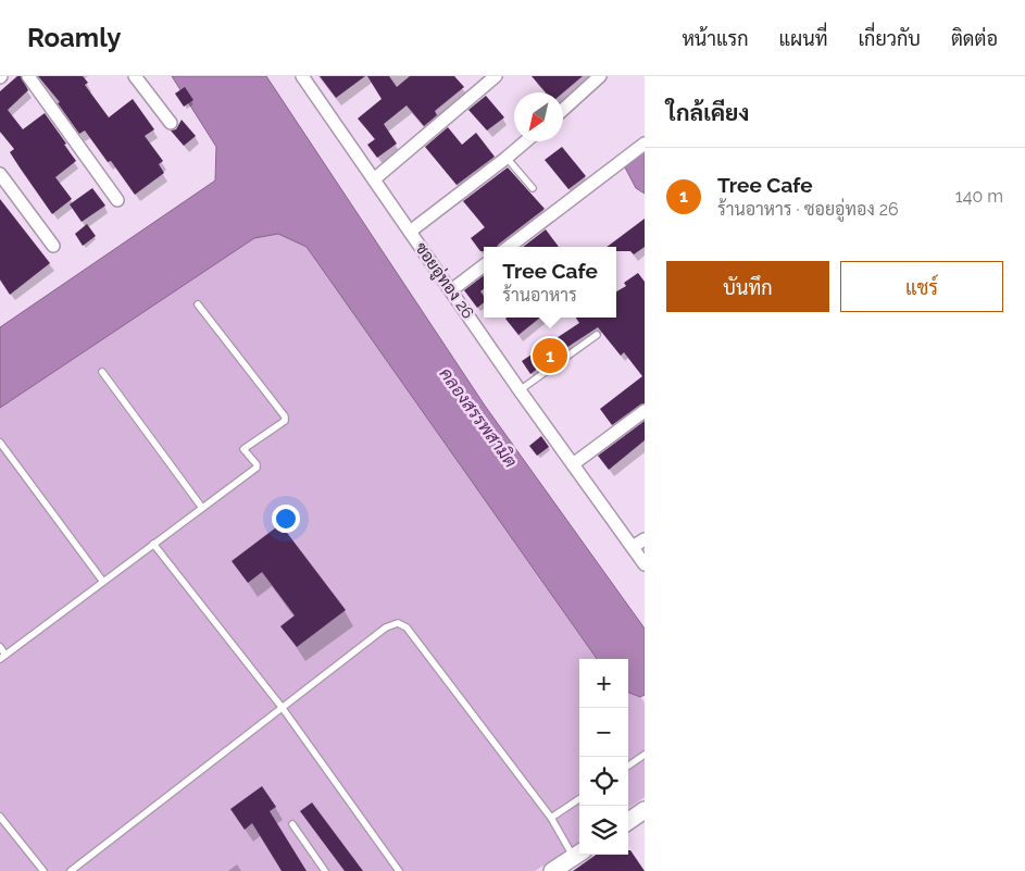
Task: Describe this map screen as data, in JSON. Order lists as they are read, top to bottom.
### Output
{
  "streets": {
    "street": ["ซอยอู่ทอง 26"]
  },
  "water": ["คลองสรรพสามิต"],
  "north": "bottom left",
  "page": {
    "header": "Roamly",
    "nav": [
      "หน้าแรก",
      "แผนที่",
      "เกี่ยวกับ",
      "ติดต่อ"
    ],
    "heading": "ใกล้เคียง",
    "list": [
      {
        "mark": "1",
        "name": "Tree Cafe",
        "note": "ร้านอาหาร · ซอยอู่ทอง 26",
        "value": "140 m"
      }
    ],
    "buttons": ["บันทึก", "แชร์"],
    "popup": ["Tree Cafe", "ร้านอาหาร"],
    "pins": "1",
    "map_buttons": ["+", "−"]
  }
}
